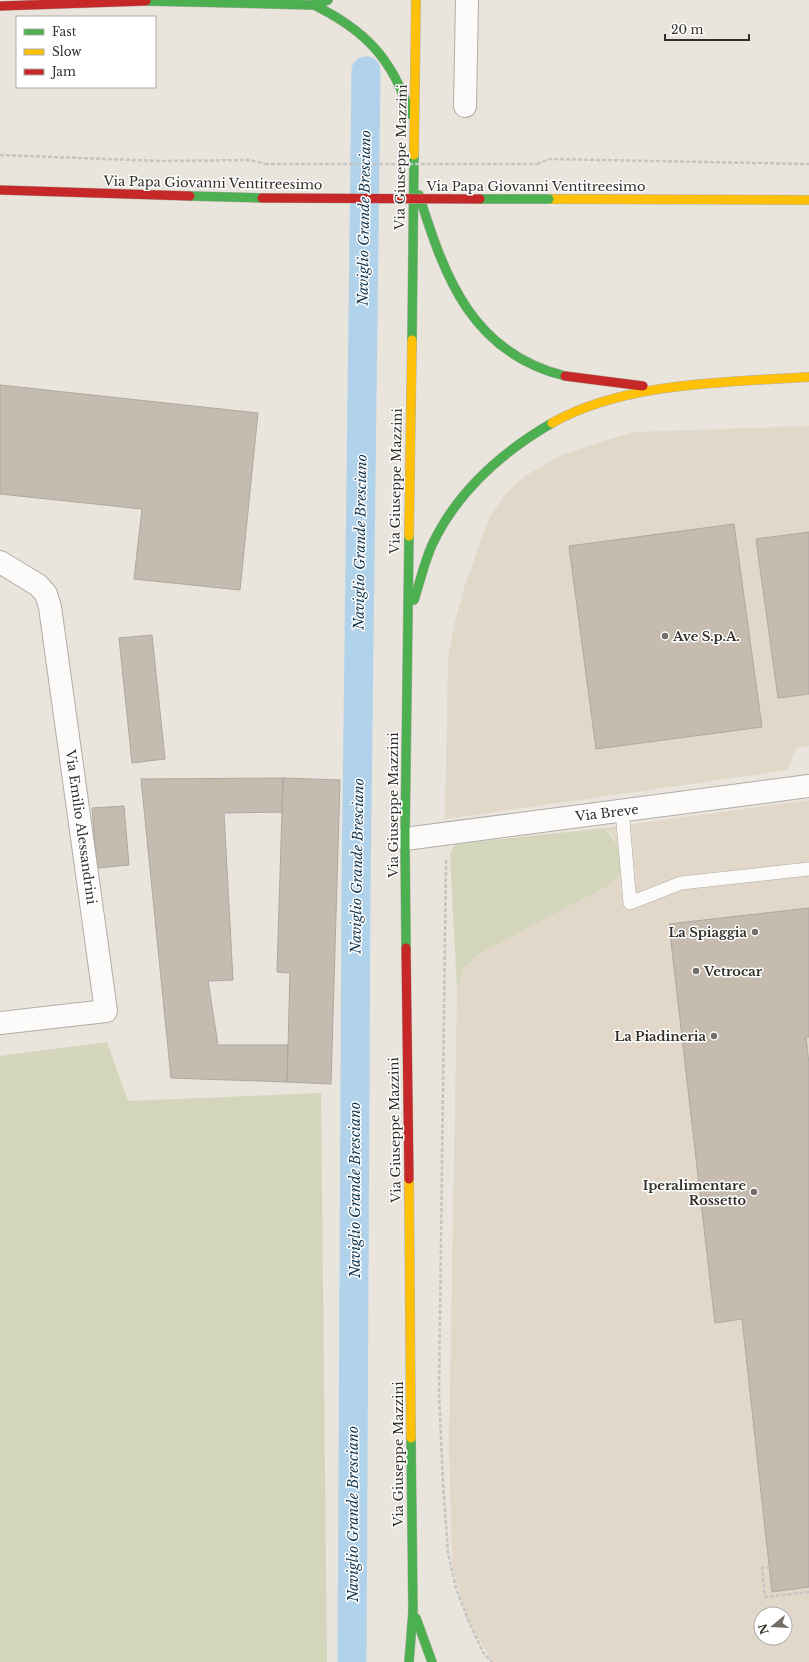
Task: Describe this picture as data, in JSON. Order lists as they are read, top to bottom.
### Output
{
  "streets": {
    "street": [
      "Via Giuseppe Mazzini",
      "Via Papa Giovanni Ventitreesimo",
      "Via Breve",
      "Via Emilio Alessandrini"
    ]
  },
  "crossings": [
    ["Via Giuseppe Mazzini", "Via Breve"]
  ],
  "water": ["Naviglio Grande Bresciano"],
  "places": [
    "Ave S.p.A.",
    "La Spiaggia",
    "Vetrocar",
    "La Piadineria",
    "Iperalimentare Rossetto"
  ],
  "legend": ["Fast", "Slow", "Jam"],
  "scale_bar": "20 m",
  "north": "left"
}
